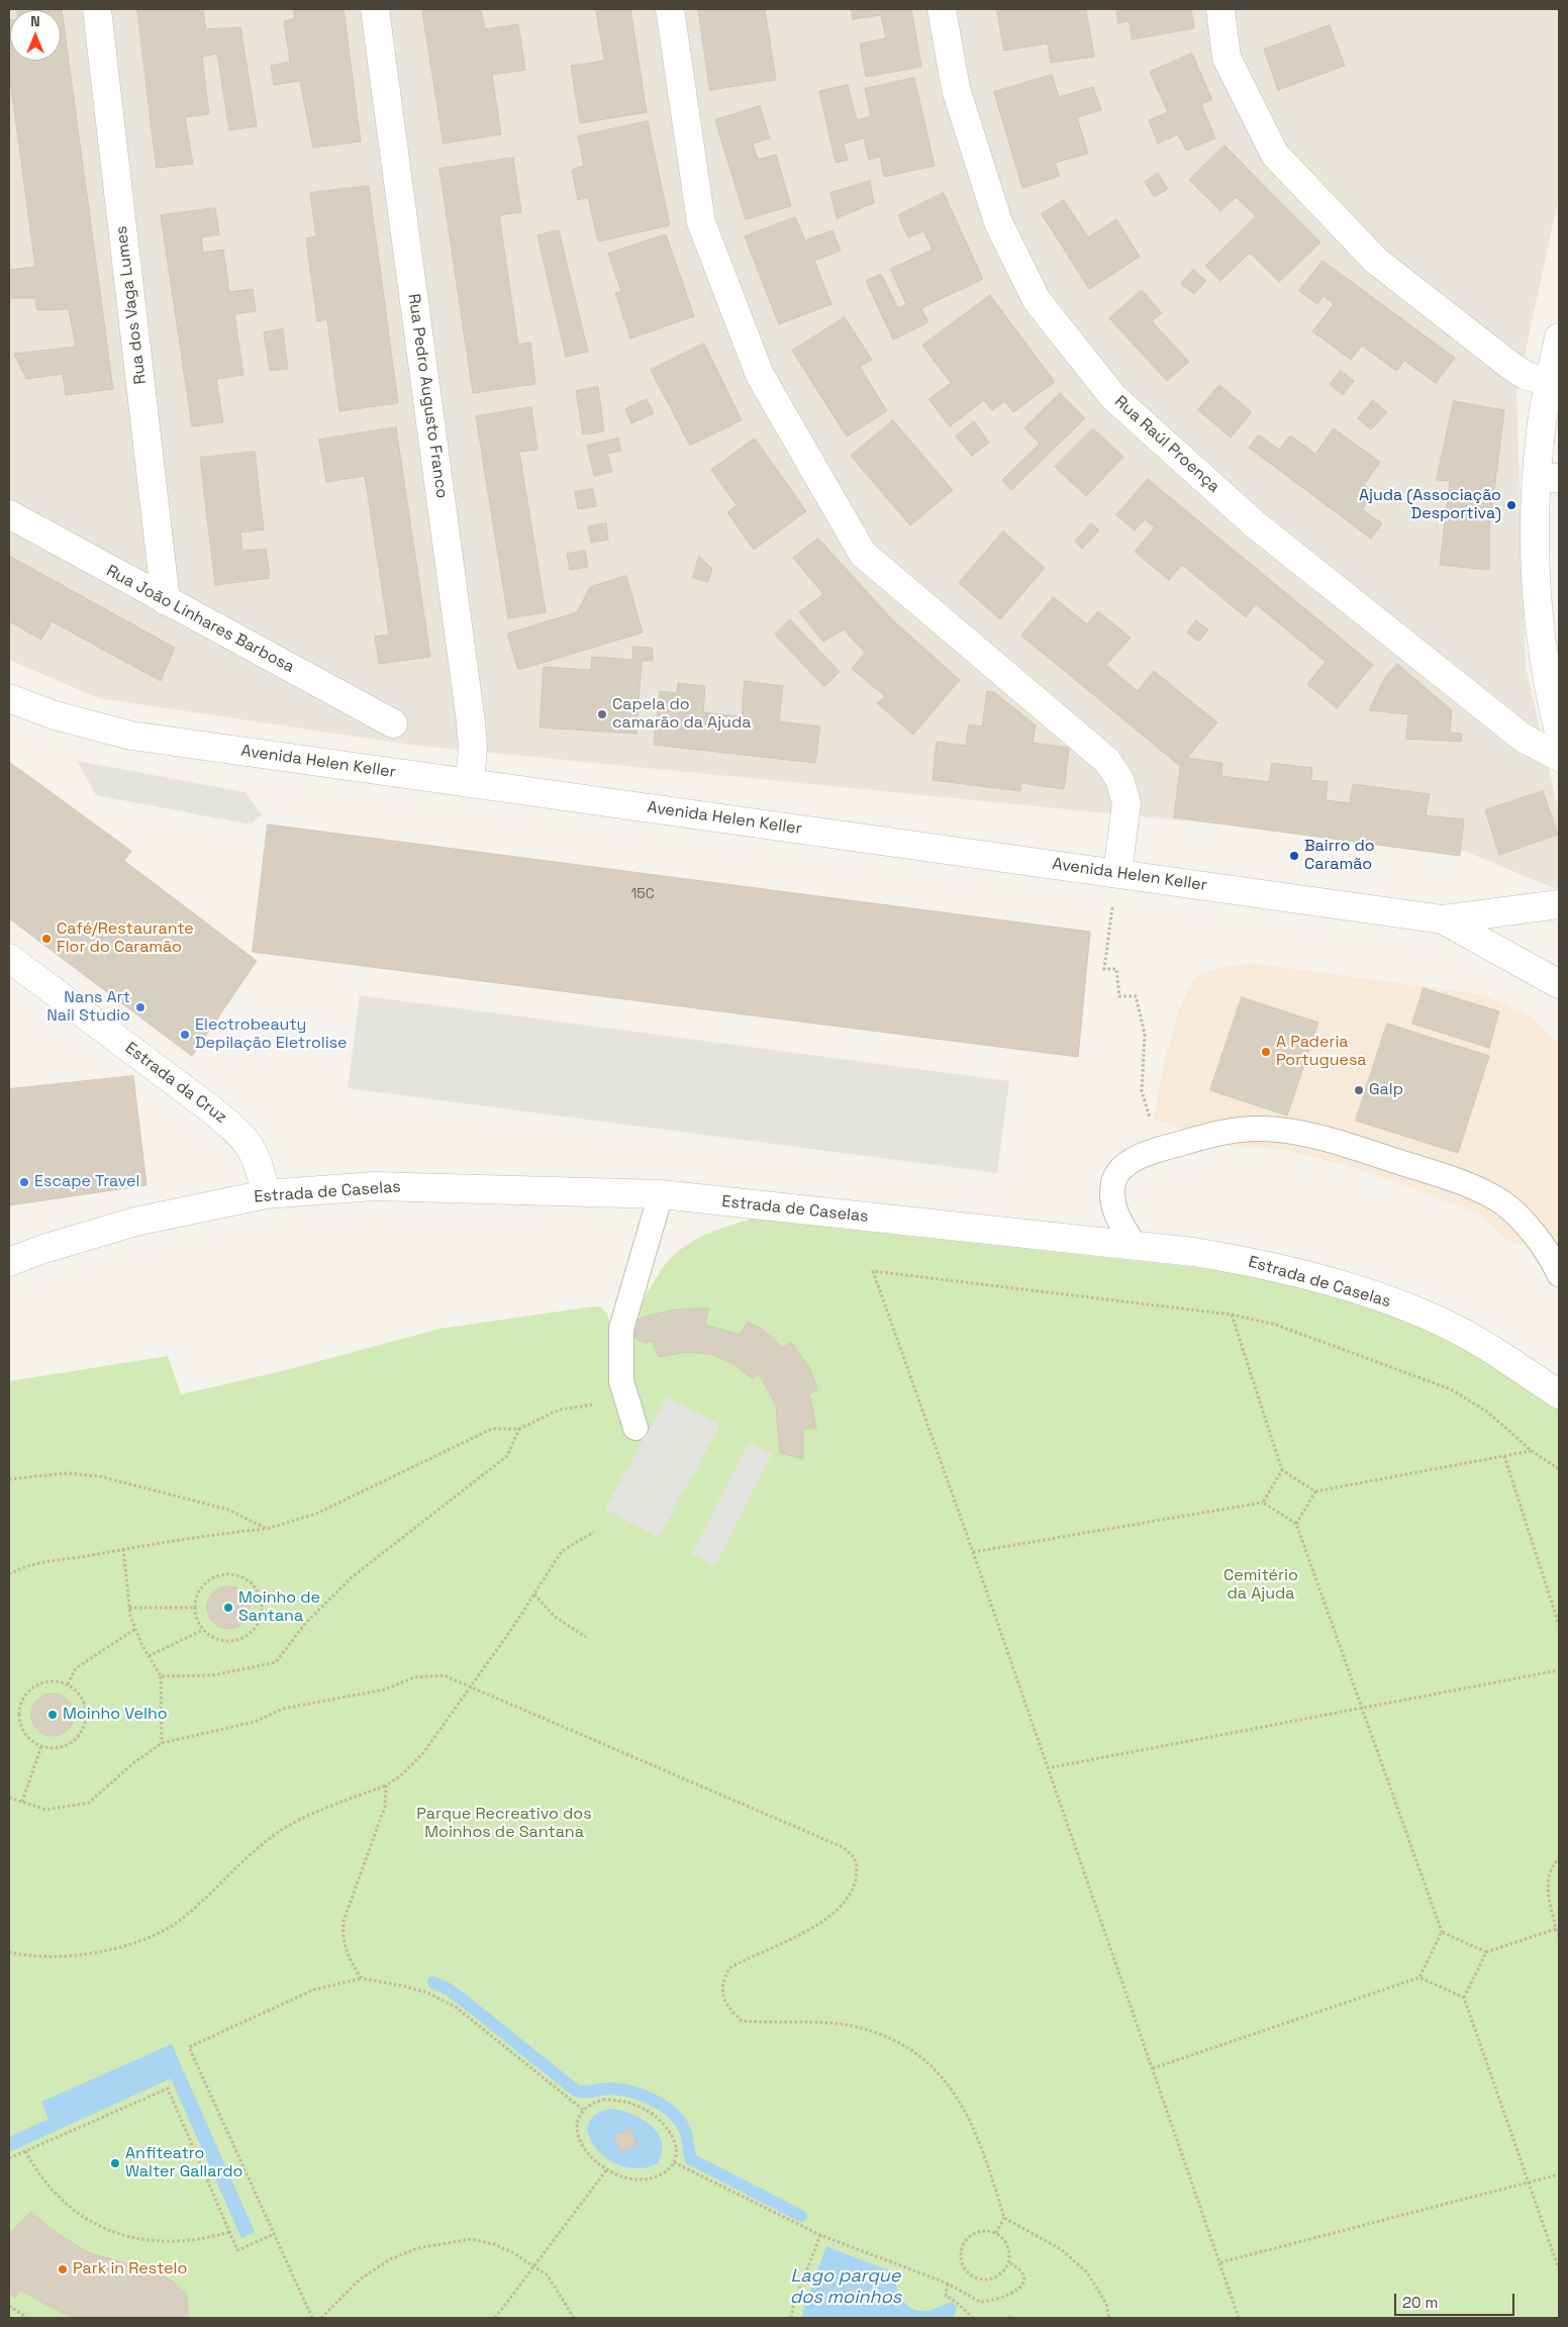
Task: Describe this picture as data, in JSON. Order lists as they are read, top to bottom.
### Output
{
  "streets": {
    "street": [
      "Rua dos Vaga Lumes",
      "Rua Pedro Augusto Franco",
      "Rua Raúl Proença",
      "Rua João Linhares Barbosa",
      "Avenida Helen Keller",
      "Estrada da Cruz",
      "Estrada de Caselas"
    ]
  },
  "crossings": [
    ["Rua dos Vaga Lumes", "Rua João Linhares Barbosa"],
    ["Rua Pedro Augusto Franco", "Avenida Helen Keller"],
    ["Estrada da Cruz", "Estrada de Caselas"]
  ],
  "water": ["Lago parque dos moinhos"],
  "parks": ["Cemitério da Ajuda", "Parque Recreativo dos Moinhos de Santana"],
  "places": [
    "Ajuda (Associação Desportiva)",
    "Capela do camarão da Ajuda",
    "Bairro do Caramão",
    "Café/Restaurante Flor do Caramão",
    "Nans Art Nail Studio",
    "Electrobeauty Depilação Eletrolise",
    "A Paderia Portuguesa",
    "Galp",
    "Escape Travel",
    "Moinho de Santana",
    "Moinho Velho",
    "Anfiteatro Walter Gallardo",
    "Park in Restelo"
  ],
  "house_numbers": ["15C"],
  "scale_bar": "20 m",
  "north": "top"
}
